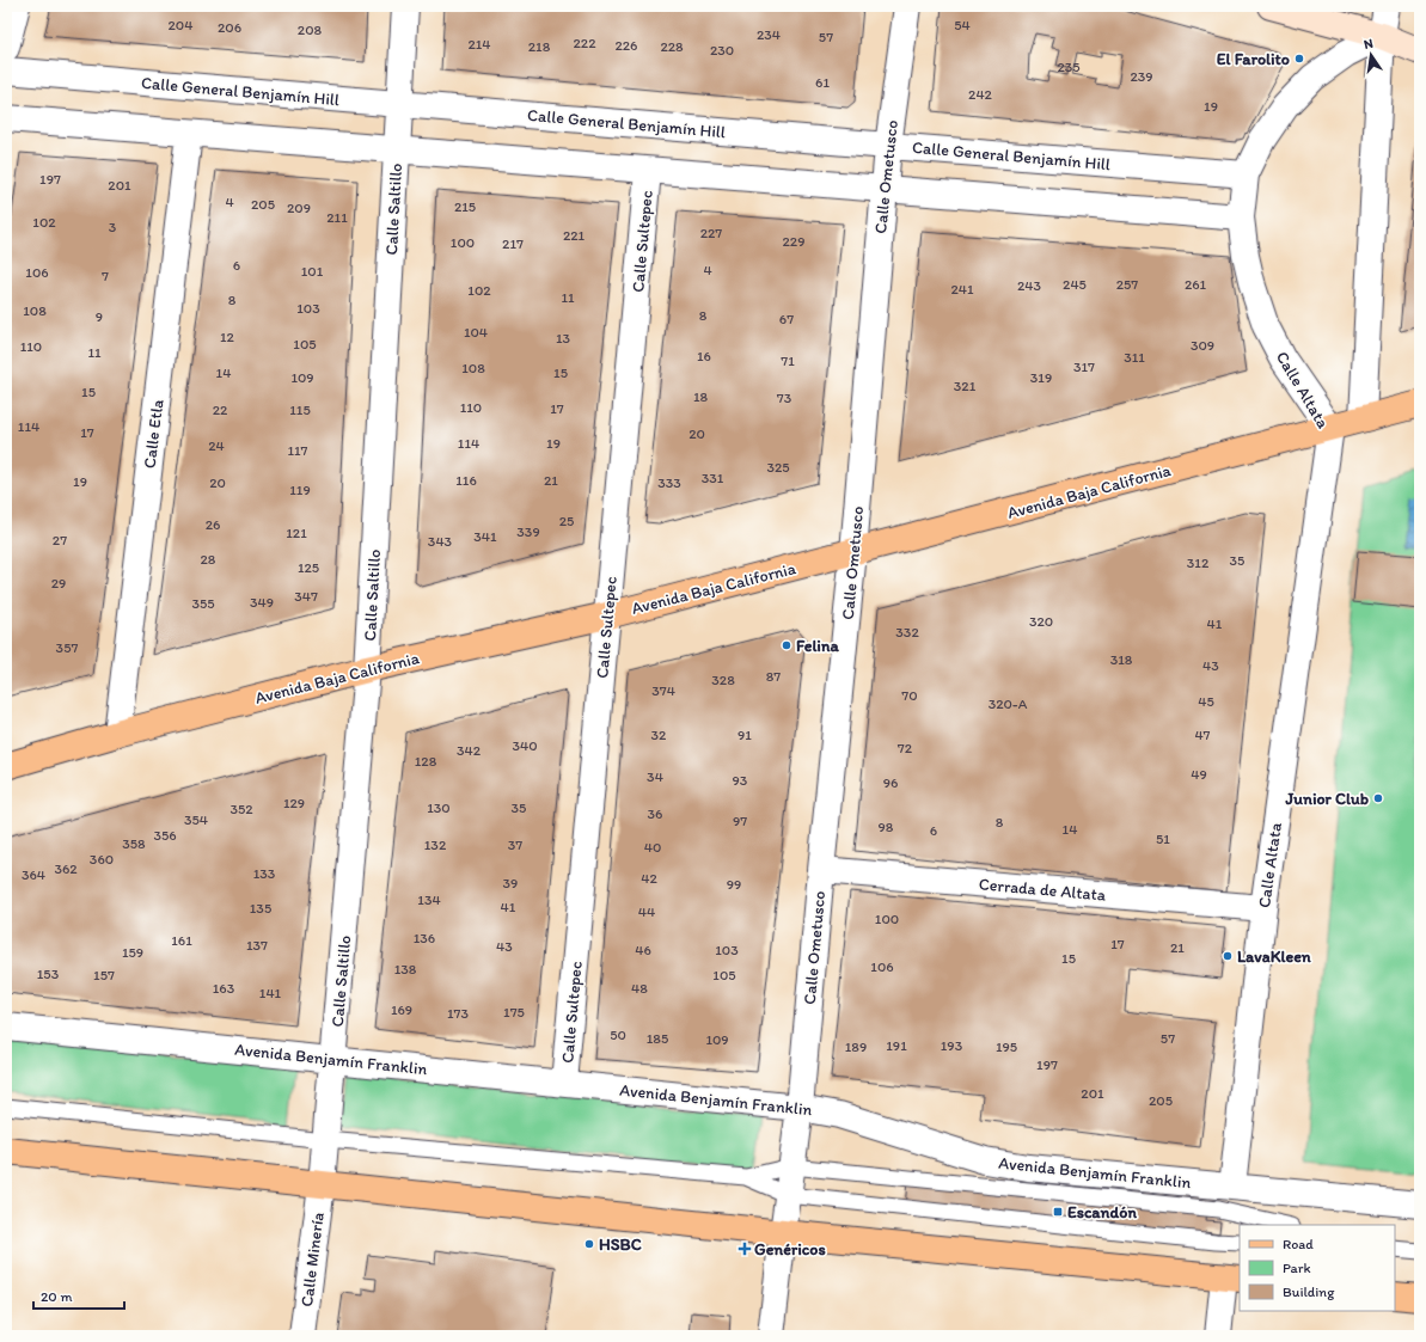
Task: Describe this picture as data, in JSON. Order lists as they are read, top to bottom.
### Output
{
  "streets": {
    "main road": ["Avenida Baja California"],
    "street": [
      "Calle General Benjamín Hill",
      "Calle Ometusco",
      "Calle Saltillo",
      "Calle Sultepec",
      "Calle Altata",
      "Calle Etla",
      "Cerrada de Altata",
      "Avenida Benjamín Franklin",
      "Calle Minería"
    ]
  },
  "crossings": [
    ["Calle General Benjamín Hill", "Calle Ometusco"],
    ["Calle General Benjamín Hill", "Calle Saltillo"],
    ["Calle General Benjamín Hill", "Calle Altata"],
    ["Calle Ometusco", "Avenida Baja California"],
    ["Calle Ometusco", "Cerrada de Altata"],
    ["Calle Ometusco", "Avenida Benjamín Franklin"],
    ["Calle Saltillo", "Avenida Baja California"],
    ["Calle Saltillo", "Avenida Benjamín Franklin"],
    ["Calle Saltillo", "Calle Minería"],
    ["Calle Sultepec", "Avenida Baja California"],
    ["Calle Sultepec", "Avenida Benjamín Franklin"],
    ["Calle Altata", "Avenida Baja California"],
    ["Calle Altata", "Cerrada de Altata"],
    ["Calle Altata", "Avenida Benjamín Franklin"],
    ["Calle Etla", "Avenida Baja California"]
  ],
  "places": {
    "other": [
      "El Farolito",
      "Felina",
      "Junior Club",
      "LavaKleen",
      "HSBC"
    ],
    "transit": ["Escandón"],
    "health": ["Genéricos"]
  },
  "house_numbers": [
    "204",
    "54",
    "206",
    "208",
    "234",
    "57",
    "222",
    "214",
    "226",
    "218",
    "228",
    "230",
    "235",
    "239",
    "61",
    "242",
    "19",
    "197",
    "201",
    "4",
    "205",
    "215",
    "209",
    "211",
    "102",
    "3",
    "227",
    "221",
    "229",
    "100",
    "217",
    "6",
    "4",
    "101",
    "106",
    "7",
    "245",
    "257",
    "261",
    "243",
    "241",
    "102",
    "11",
    "8",
    "103",
    "108",
    "8",
    "9",
    "67",
    "104",
    "12",
    "13",
    "105",
    "309",
    "110",
    "11",
    "16",
    "311",
    "71",
    "317",
    "108",
    "14",
    "15",
    "109",
    "319",
    "321",
    "15",
    "18",
    "73",
    "110",
    "17",
    "22",
    "115",
    "114",
    "17",
    "20",
    "114",
    "19",
    "24",
    "117",
    "325",
    "331",
    "116",
    "21",
    "19",
    "20",
    "333",
    "119",
    "25",
    "26",
    "339",
    "121",
    "341",
    "27",
    "343",
    "28",
    "35",
    "312",
    "125",
    "29",
    "347",
    "349",
    "355",
    "320",
    "41",
    "332",
    "357",
    "318",
    "43",
    "87",
    "328",
    "374",
    "70",
    "45",
    "320-A",
    "32",
    "91",
    "47",
    "340",
    "72",
    "342",
    "128",
    "49",
    "34",
    "93",
    "96",
    "129",
    "130",
    "35",
    "352",
    "36",
    "354",
    "97",
    "8",
    "98",
    "14",
    "6",
    "356",
    "51",
    "358",
    "132",
    "37",
    "40",
    "360",
    "362",
    "133",
    "364",
    "42",
    "39",
    "99",
    "134",
    "41",
    "135",
    "44",
    "100",
    "136",
    "161",
    "17",
    "137",
    "43",
    "21",
    "46",
    "103",
    "159",
    "15",
    "106",
    "138",
    "153",
    "157",
    "105",
    "163",
    "48",
    "141",
    "169",
    "175",
    "173",
    "50",
    "185",
    "57",
    "109",
    "191",
    "193",
    "189",
    "195",
    "197",
    "201",
    "205"
  ],
  "legend": ["Road", "Park", "Building"],
  "scale_bar": "20 m",
  "north": "top"
}
